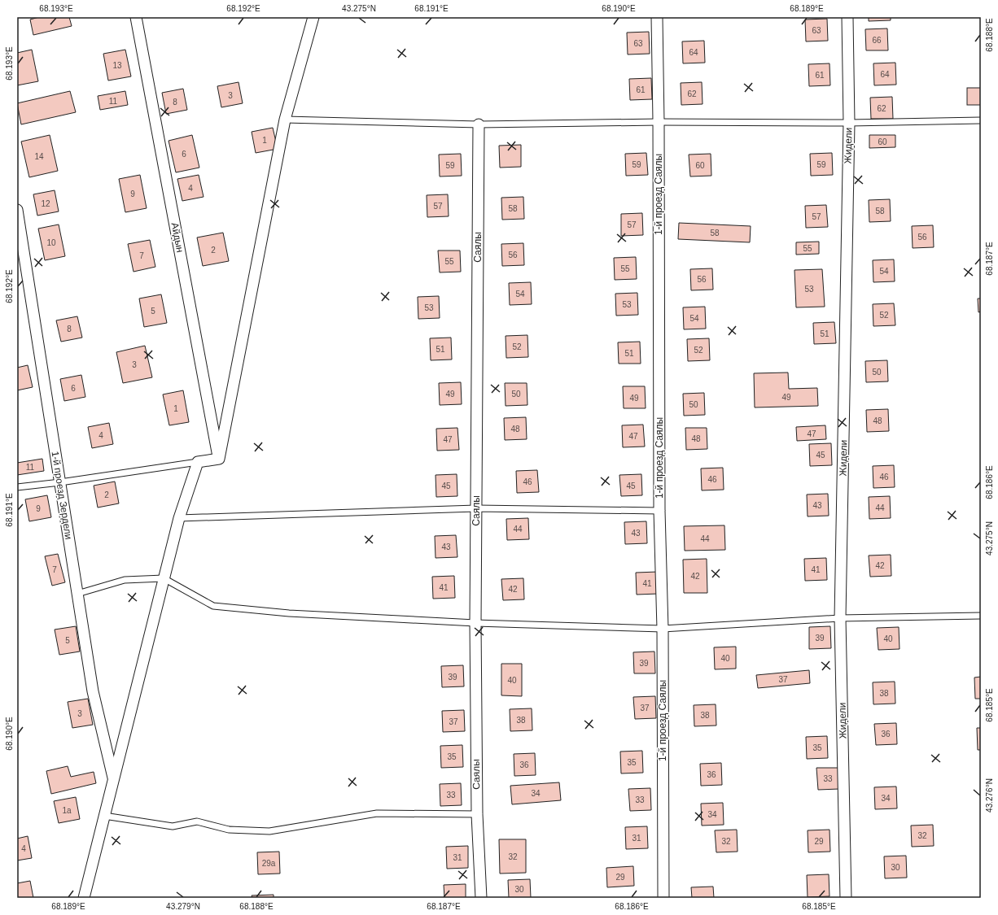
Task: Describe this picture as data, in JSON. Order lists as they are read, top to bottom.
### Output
{
  "streets": {
    "street": [
      "Жидели",
      "1-й проезд Саялы",
      "Айдын",
      "Саялы",
      "1-й проезд Зердели"
    ]
  },
  "house_numbers": [
    "63",
    "66",
    "63",
    "64",
    "13",
    "64",
    "61",
    "61",
    "62",
    "3",
    "11",
    "8",
    "62",
    "1",
    "60",
    "6",
    "14",
    "59",
    "59",
    "59",
    "60",
    "4",
    "9",
    "12",
    "57",
    "58",
    "58",
    "57",
    "57",
    "58",
    "56",
    "10",
    "55",
    "2",
    "56",
    "7",
    "55",
    "55",
    "54",
    "56",
    "53",
    "54",
    "53",
    "53",
    "5",
    "52",
    "54",
    "8",
    "51",
    "52",
    "51",
    "52",
    "51",
    "3",
    "50",
    "6",
    "49",
    "50",
    "49",
    "49",
    "50",
    "1",
    "48",
    "48",
    "47",
    "4",
    "47",
    "48",
    "47",
    "45",
    "11",
    "46",
    "46",
    "46",
    "45",
    "45",
    "2",
    "43",
    "44",
    "9",
    "44",
    "43",
    "44",
    "43",
    "42",
    "7",
    "41",
    "42",
    "41",
    "41",
    "42",
    "39",
    "40",
    "5",
    "40",
    "39",
    "39",
    "37",
    "40",
    "38",
    "37",
    "3",
    "38",
    "38",
    "37",
    "36",
    "35",
    "35",
    "35",
    "36",
    "36",
    "33",
    "34",
    "33",
    "34",
    "33",
    "1а",
    "34",
    "32",
    "31",
    "32",
    "29",
    "4",
    "32",
    "31",
    "29а",
    "30",
    "29",
    "30"
  ],
  "coordinates": [
    "68.193°E",
    "68.192°E",
    "43.275°N",
    "68.191°E",
    "68.190°E",
    "68.189°E",
    "68.188°E",
    "68.187°E",
    "68.186°E",
    "68.185°E",
    "43.276°N",
    "43.279°N"
  ]
}
